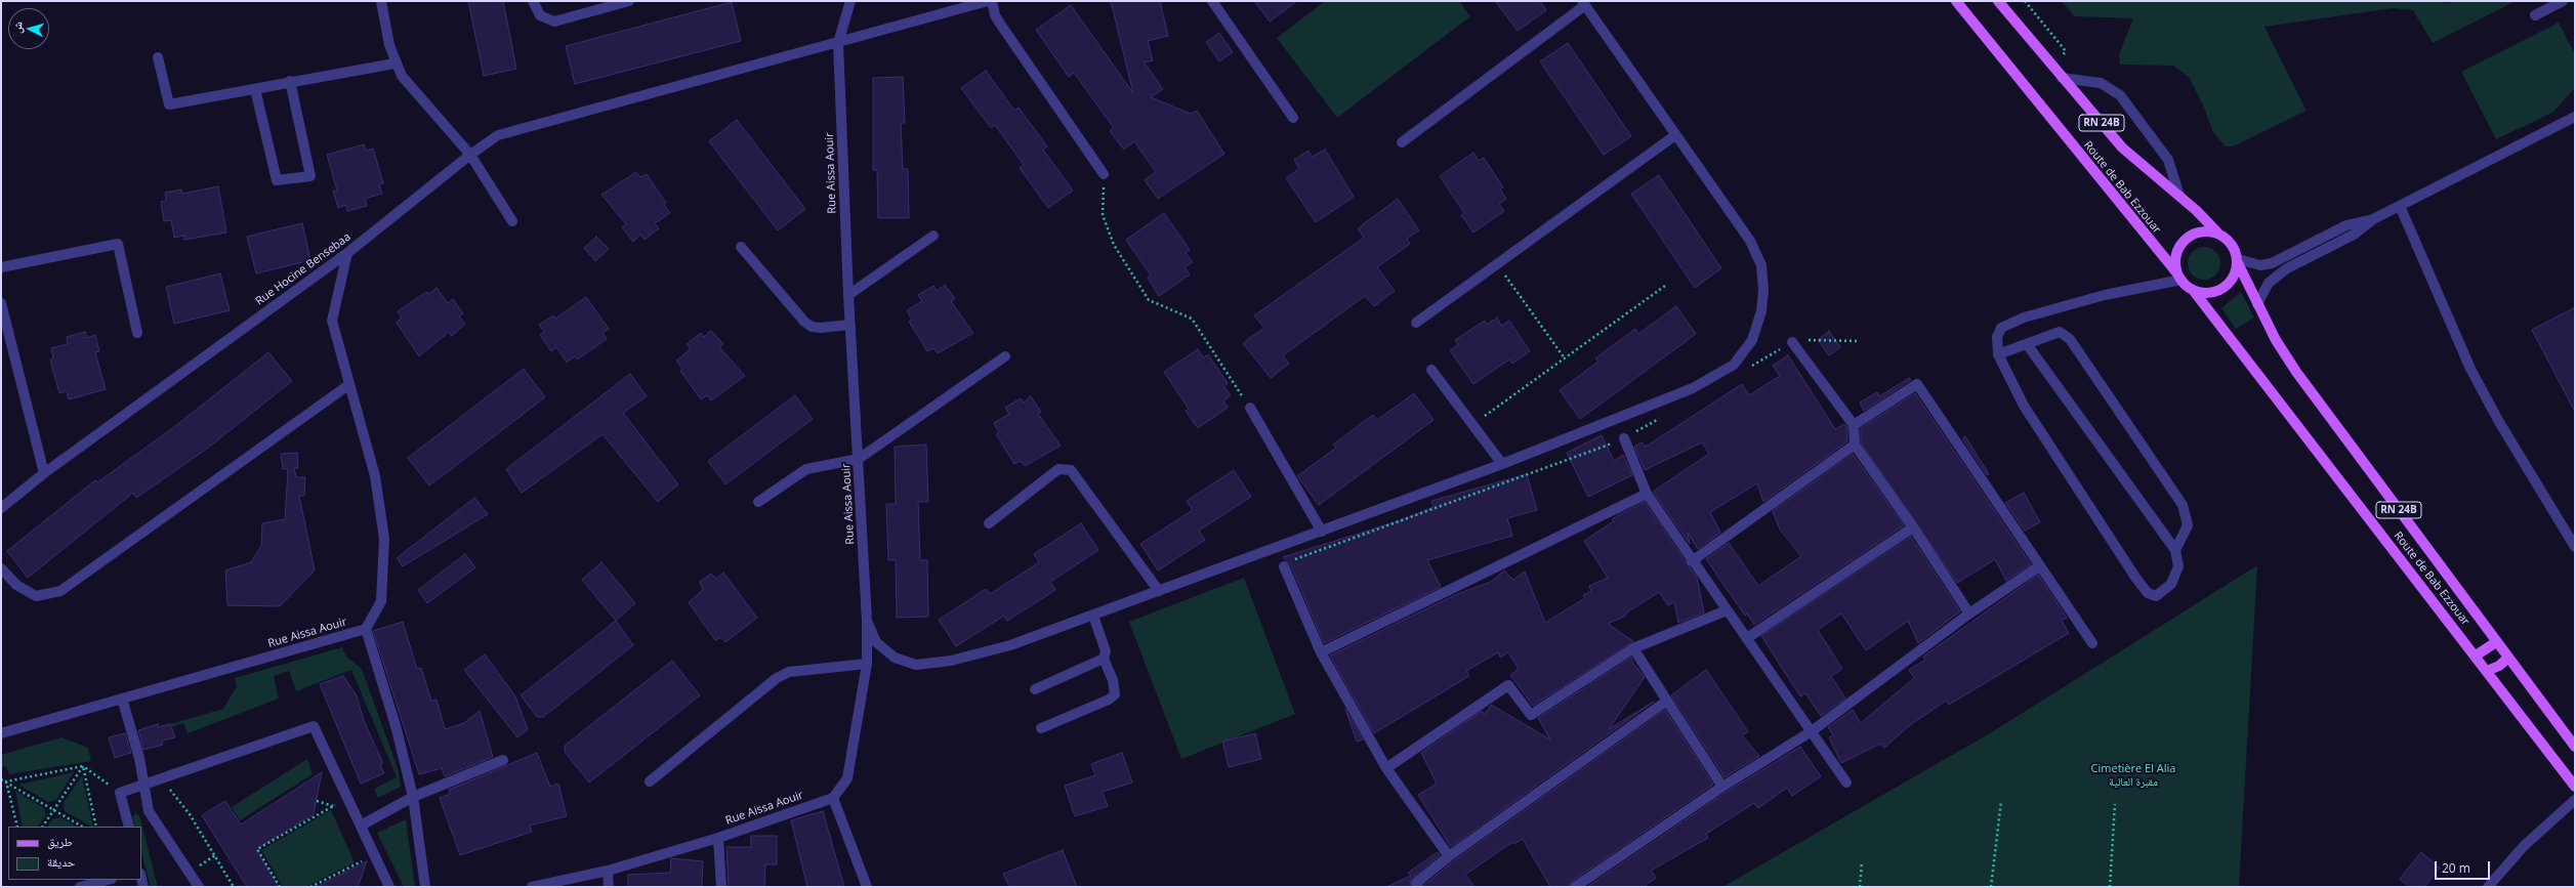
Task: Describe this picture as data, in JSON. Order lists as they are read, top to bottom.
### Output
{
  "streets": {
    "main road": ["RN 24B", "Route de Bab Ezzouar"],
    "street": ["Rue Aissa Aouir", "Rue Hocine Bensebaa"]
  },
  "crossings": [
    ["RN 24B", "Route de Bab Ezzouar"],
    ["Rue Aissa Aouir", "Rue Hocine Bensebaa"]
  ],
  "parks": ["Cimetière El Alia مقبرة العالية"],
  "legend": ["طريق", "حديقة"],
  "scale_bar": "20 m",
  "north": "left"
}
